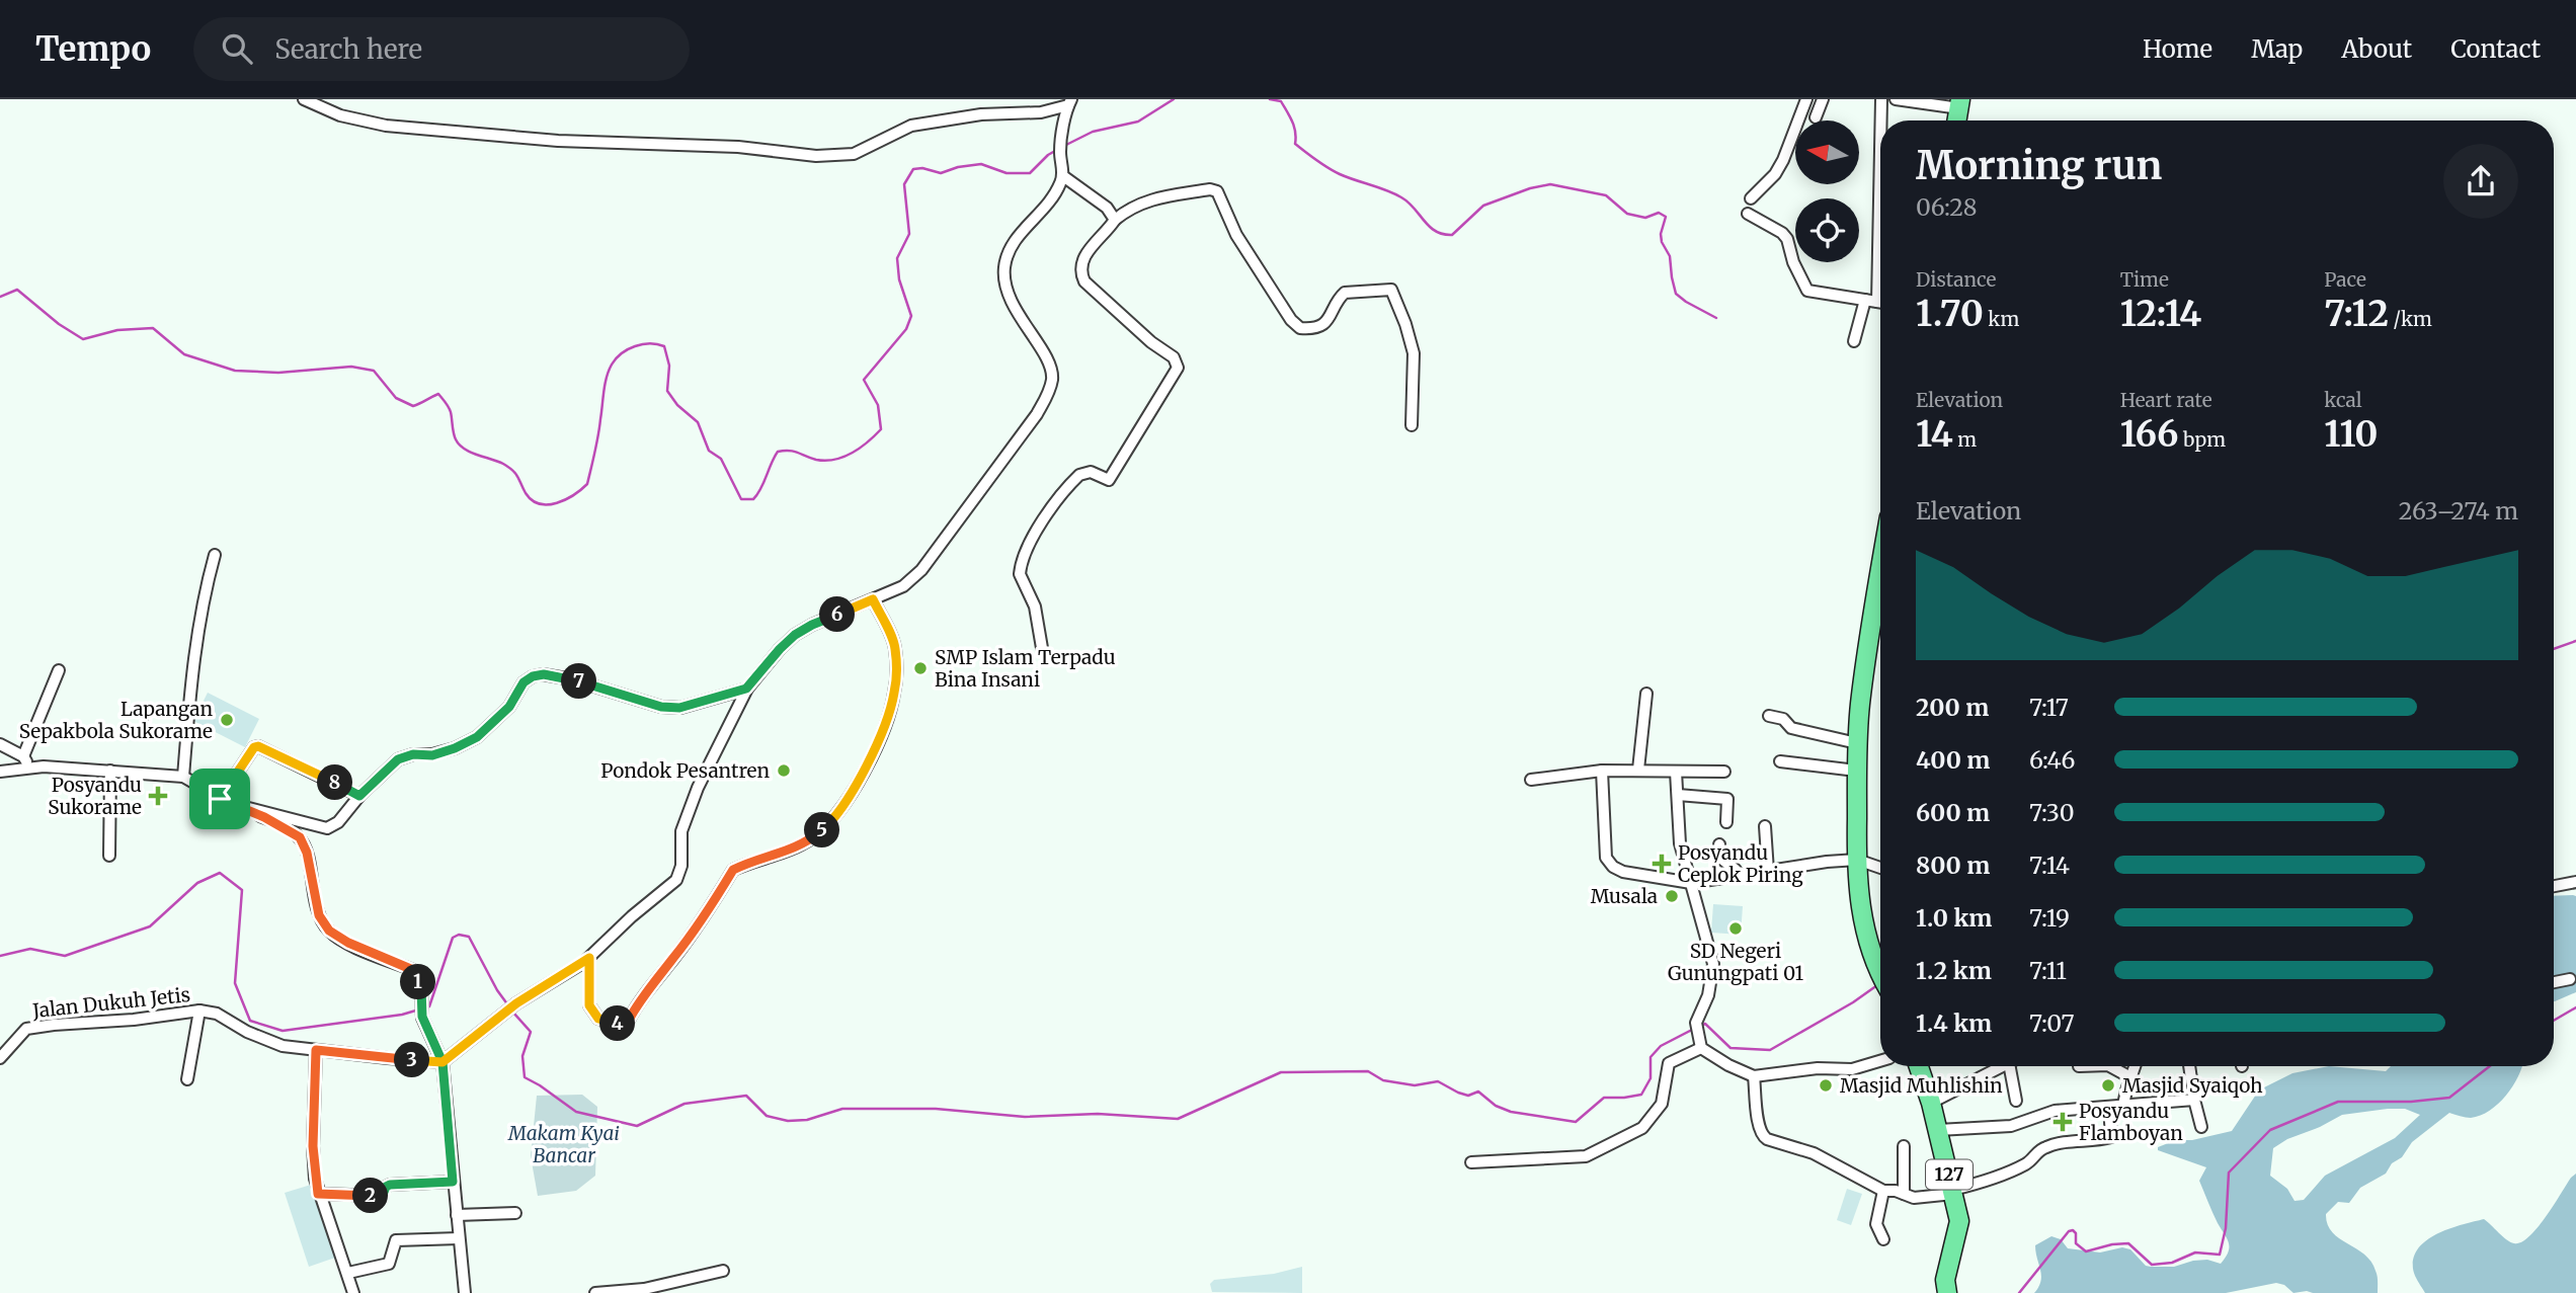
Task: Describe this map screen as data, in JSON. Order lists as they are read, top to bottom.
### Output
{
  "streets": {
    "main road": ["127"],
    "street": ["Jalan Dukuh Jetis"]
  },
  "parks": ["Makam Kyai Bancar"],
  "places": {
    "other": [
      "SMP Islam Terpadu Bina Insani",
      "Lapangan Sepakbola Sukorame",
      "Pondok Pesantren",
      "Musala",
      "SD Negeri Gunungpati 01",
      "Masjid Muhlishin",
      "Masjid Syaiqoh"
    ],
    "health": ["Posyandu Sukorame", "Posyandu Ceplok Piring", "Posyandu Flamboyan"]
  },
  "north": "left",
  "page": {
    "header": "Tempo",
    "search": "Search here",
    "nav": [
      "Home",
      "Map",
      "About",
      "Contact"
    ],
    "heading": ["Morning run", "06:28"],
    "stats": [
      ["Distance", "1.70 km"],
      ["Time", "12:14"],
      ["Pace", "7:12 /km"],
      ["Elevation", "14 m"],
      ["Heart rate", "166 bpm"],
      ["kcal", "110"]
    ],
    "chart": ["Elevation", "263–274 m"],
    "pins": [
      "6",
      "7",
      "8",
      "5",
      "1",
      "4",
      "3",
      "2"
    ],
    "list": [
      {
        "name": "200 m",
        "note": "7:17"
      },
      {
        "name": "400 m",
        "note": "6:46"
      },
      {
        "name": "600 m",
        "note": "7:30"
      },
      {
        "name": "800 m",
        "note": "7:14"
      },
      {
        "name": "1.0 km",
        "note": "7:19"
      },
      {
        "name": "1.2 km",
        "note": "7:11"
      },
      {
        "name": "1.4 km",
        "note": "7:07"
      }
    ]
  }
}
